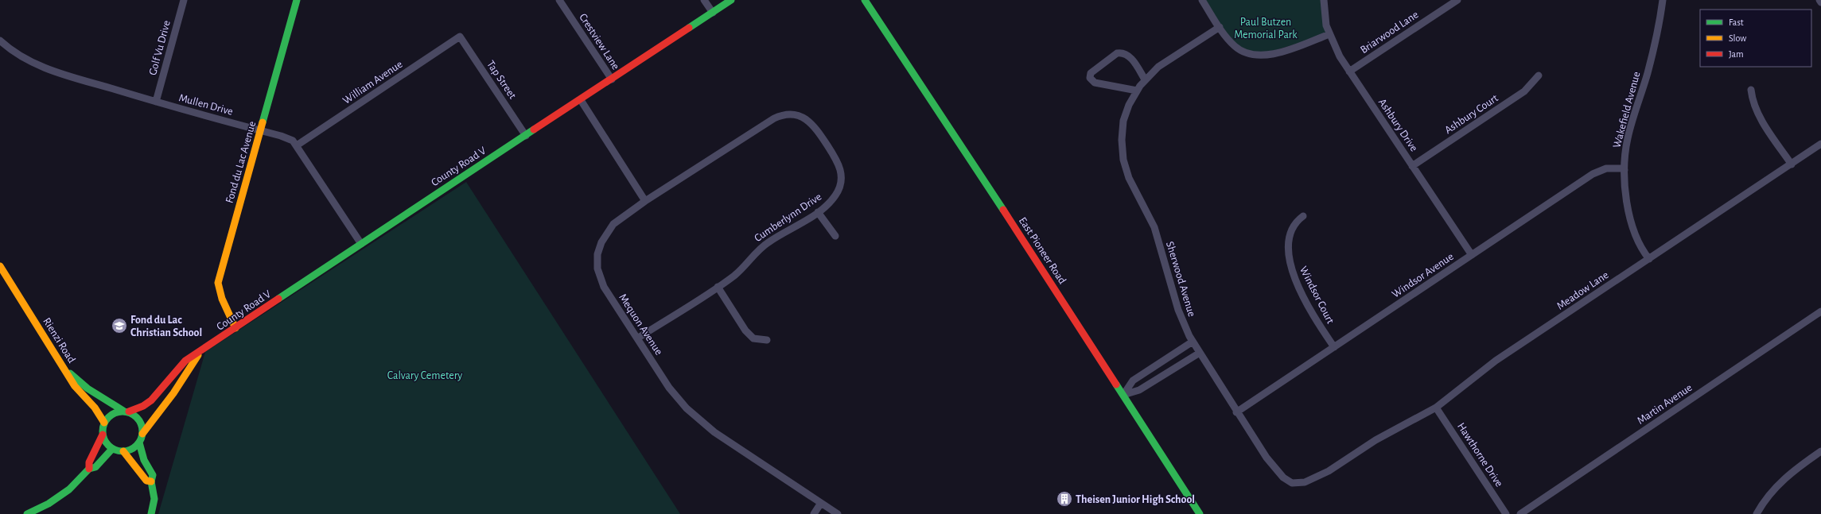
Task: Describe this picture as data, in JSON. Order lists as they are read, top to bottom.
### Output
{
  "streets": {
    "main road": [
      "Fond du Lac Avenue",
      "County Road V",
      "East Pioneer Road",
      "Rienzi Road"
    ],
    "street": [
      "Briarwood Lane",
      "Crestview Lane",
      "Golf Vu Drive",
      "Tap Street",
      "William Avenue",
      "Mullen Drive",
      "Wakefield Avenue",
      "Ashbury Court",
      "Ashbury Drive",
      "Cumberlynn Drive",
      "Windsor Avenue",
      "Sherwood Avenue",
      "Meadow Lane",
      "Windsor Court",
      "Mequon Avenue",
      "Martin Avenue",
      "Hawthorne Drive"
    ]
  },
  "crossings": [
    ["Briarwood Lane", "Ashbury Drive"],
    ["Crestview Lane", "County Road V"],
    ["Golf Vu Drive", "Mullen Drive"],
    ["Tap Street", "William Avenue"],
    ["Tap Street", "County Road V"],
    ["William Avenue", "Mullen Drive"],
    ["Mullen Drive", "Fond du Lac Avenue"],
    ["Mullen Drive", "County Road V"],
    ["Wakefield Avenue", "Windsor Avenue"],
    ["Wakefield Avenue", "Meadow Lane"],
    ["Ashbury Court", "Ashbury Drive"],
    ["Ashbury Drive", "Windsor Avenue"],
    ["Fond du Lac Avenue", "County Road V"],
    ["Cumberlynn Drive", "Mequon Avenue"],
    ["Windsor Avenue", "Sherwood Avenue"],
    ["Windsor Avenue", "Windsor Court"],
    ["Sherwood Avenue", "Meadow Lane"],
    ["Meadow Lane", "Hawthorne Drive"]
  ],
  "parks": ["Paul Butzen Memorial Park", "Calvary Cemetery"],
  "places": {
    "school or university": ["Fond du Lac Christian School"],
    "building": ["Theisen Junior High School"]
  },
  "legend": ["Fast", "Slow", "Jam"]
}
